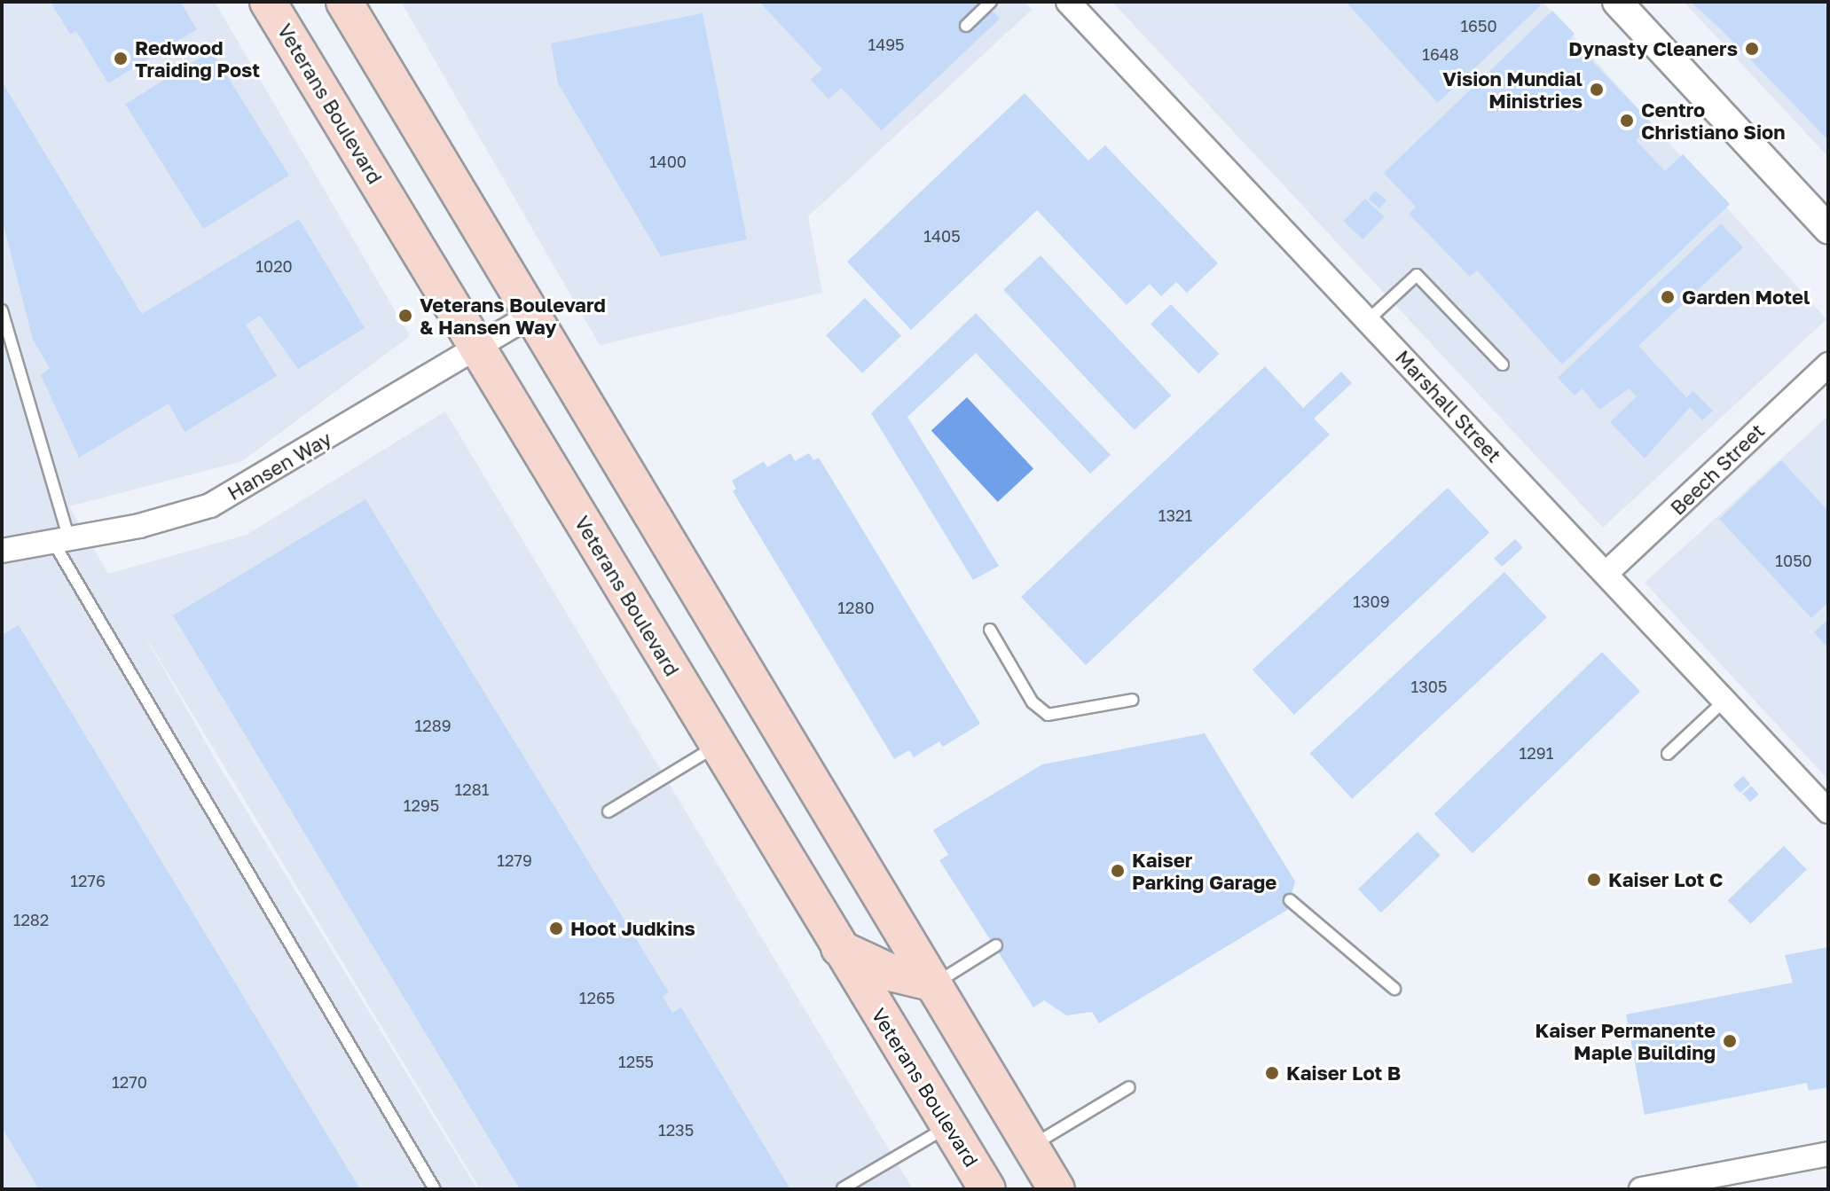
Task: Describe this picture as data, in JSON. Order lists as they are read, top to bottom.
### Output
{
  "streets": {
    "main road": ["Veterans Boulevard"],
    "street": ["Marshall Street", "Hansen Way", "Beech Street"]
  },
  "crossings": [
    ["Veterans Boulevard", "Hansen Way"],
    ["Marshall Street", "Beech Street"]
  ],
  "places": [
    "Dynasty Cleaners",
    "Redwood Traiding Post",
    "Vision Mundial Ministries",
    "Centro Christiano Sion",
    "Garden Motel",
    "Veterans Boulevard & Hansen Way",
    "Kaiser Parking Garage",
    "Kaiser Lot C",
    "Hoot Judkins",
    "Kaiser Permanente Maple Building",
    "Kaiser Lot B"
  ],
  "house_numbers": [
    "1650",
    "1495",
    "1648",
    "1400",
    "1405",
    "1020",
    "1321",
    "1050",
    "1309",
    "1280",
    "1305",
    "1289",
    "1291",
    "1281",
    "1295",
    "1279",
    "1276",
    "1282",
    "1265",
    "1255",
    "1270",
    "1235"
  ]
}
